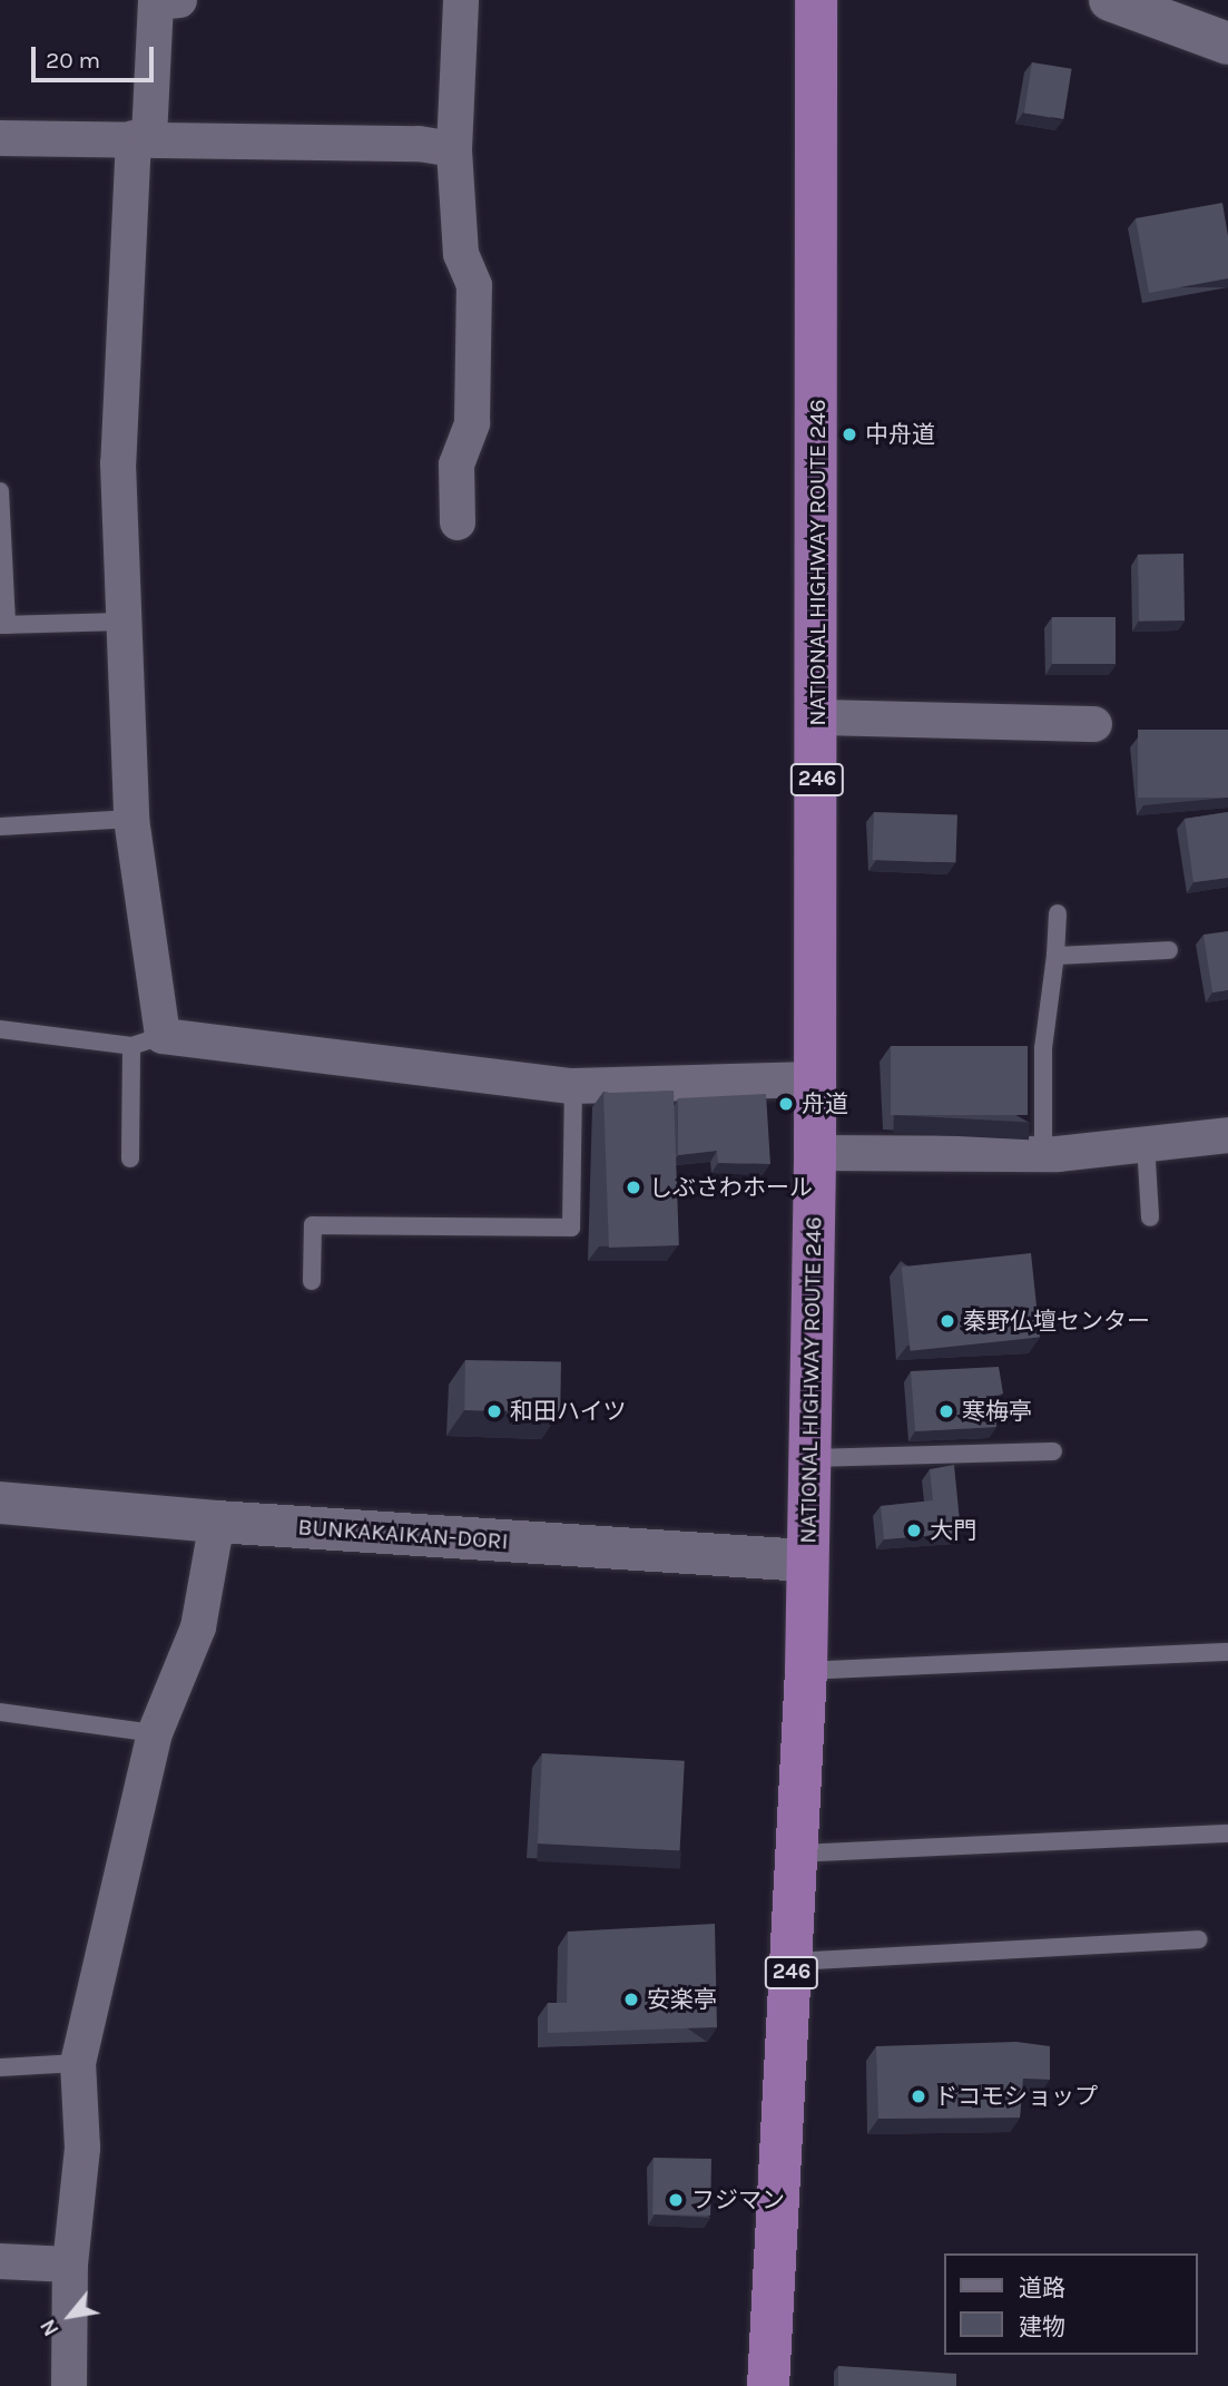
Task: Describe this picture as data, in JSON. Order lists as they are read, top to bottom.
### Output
{
  "streets": {
    "highway": ["NATIONAL HIGHWAY ROUTE 246", "246"],
    "street": ["BUNKAKAIKAN-DORI"]
  },
  "crossings": [
    ["NATIONAL HIGHWAY ROUTE 246", "BUNKAKAIKAN-DORI"]
  ],
  "places": [
    "中舟道",
    "舟道",
    "しぶさわホール",
    "秦野仏壇センター",
    "和田ハイツ",
    "寒梅亭",
    "大門",
    "安楽亭",
    "ドコモショップ",
    "フジマン"
  ],
  "legend": ["道路", "建物"],
  "scale_bar": "20 m",
  "north": "bottom left"
}
